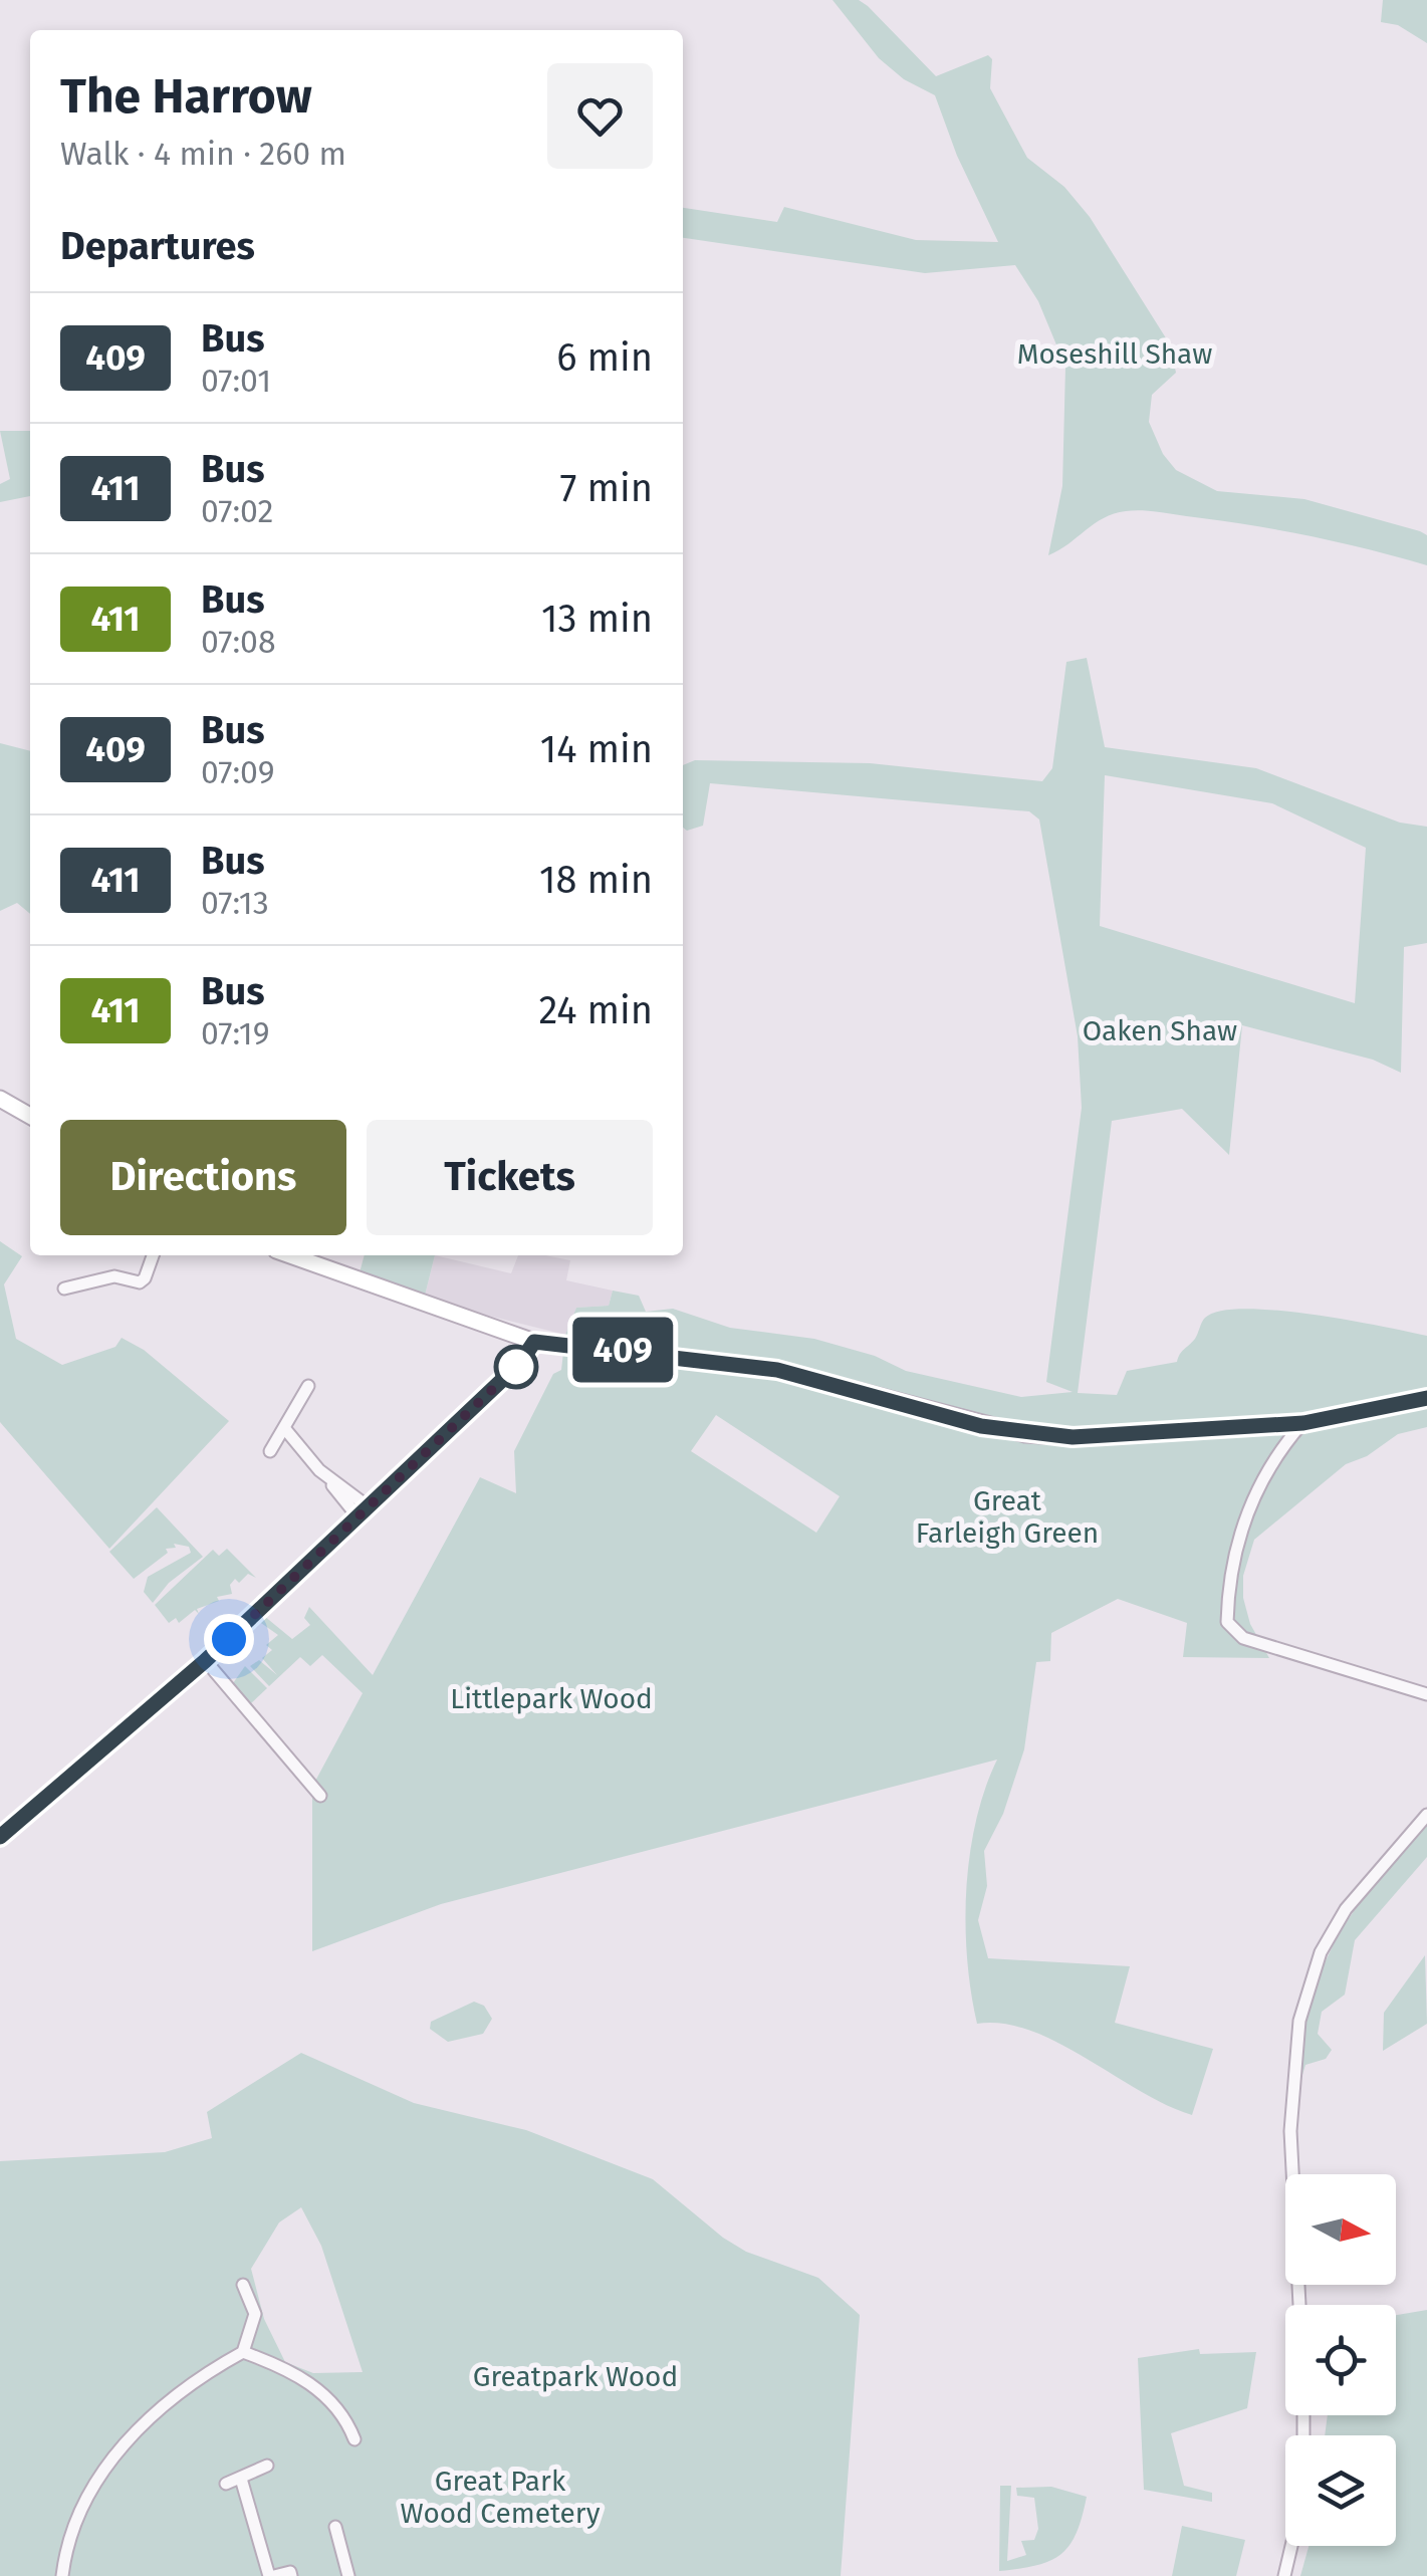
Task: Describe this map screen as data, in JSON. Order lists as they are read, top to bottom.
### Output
{
  "parks": [
    "Moseshill Shaw",
    "Oaken Shaw",
    "Great Farleigh Green",
    "Littlepark Wood",
    "Greatpark Wood",
    "Great Park Wood Cemetery"
  ],
  "lines": ["bus line 409"],
  "north": "right",
  "page": {
    "on_map": "409",
    "heading": [
      ["The Harrow", "Walk · 4 min · 260 m"],
      "Departures"
    ],
    "list": [
      {
        "mark": "409",
        "name": "Bus",
        "note": "07:01",
        "value": "6 min"
      },
      {
        "mark": "411",
        "name": "Bus",
        "note": "07:02",
        "value": "7 min"
      },
      {
        "mark": "411",
        "name": "Bus",
        "note": "07:08",
        "value": "13 min"
      },
      {
        "mark": "409",
        "name": "Bus",
        "note": "07:09",
        "value": "14 min"
      },
      {
        "mark": "411",
        "name": "Bus",
        "note": "07:13",
        "value": "18 min"
      },
      {
        "mark": "411",
        "name": "Bus",
        "note": "07:19",
        "value": "24 min"
      }
    ],
    "buttons": ["Directions", "Tickets"]
  }
}
